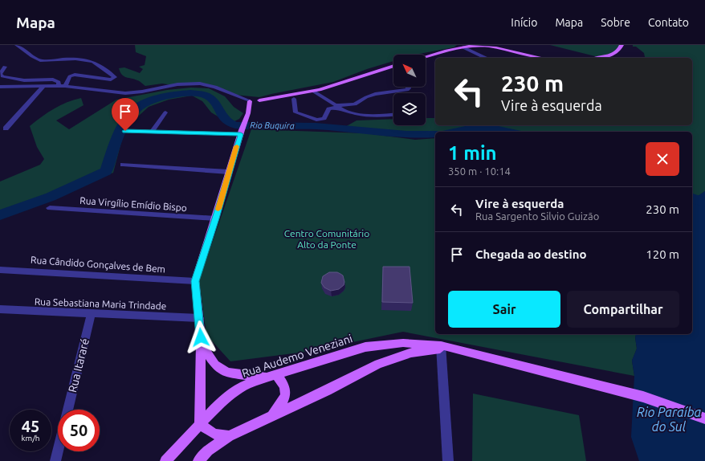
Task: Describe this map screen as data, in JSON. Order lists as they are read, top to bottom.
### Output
{
  "streets": {
    "main road": ["Rua Audemo Veneziani"],
    "street": [
      "Rua Virgílio Emídio Bispo",
      "Rua Cândido Gonçalves de Bem",
      "Rua Sebastiana Maria Trindade",
      "Rua Itararé"
    ]
  },
  "crossings": [
    ["Rua Sebastiana Maria Trindade", "Rua Itararé"]
  ],
  "water": ["Rio Buquira", "Rio Paraíba do Sul"],
  "parks": ["Centro Comunitário Alto da Ponte"],
  "north": "top left",
  "page": {
    "header": "Mapa",
    "nav": [
      "Início",
      "Mapa",
      "Sobre",
      "Contato"
    ],
    "turn": ["230 m", "Vire à esquerda"],
    "heading": ["1 min", "350 m · 10:14"],
    "list": [
      {
        "name": "Vire à esquerda",
        "note": "Rua Sargento Silvio Guizão",
        "value": "230 m"
      },
      {
        "name": "Chegada ao destino",
        "value": "120 m"
      }
    ],
    "buttons": ["Sair", "Compartilhar"],
    "speed": "45 km/h",
    "limit": "50"
  }
}
